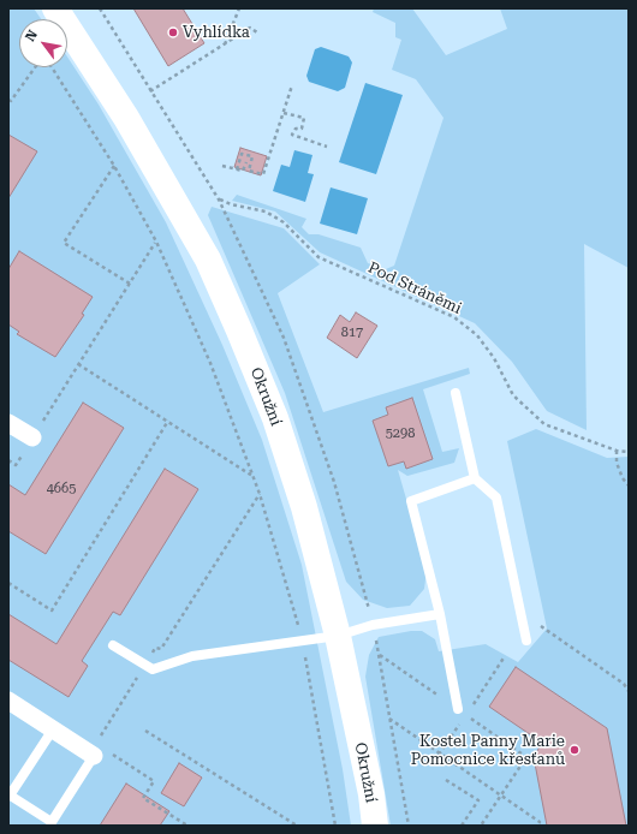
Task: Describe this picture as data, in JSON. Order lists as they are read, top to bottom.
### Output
{
  "streets": {
    "street": ["Okružní"],
    "path": ["Pod Stráněmi"]
  },
  "places": ["Vyhlídka", "Kostel Panny Marie Pomocnice křesťanů"],
  "house_numbers": ["817", "5298", "4665"],
  "north": "top left"
}
